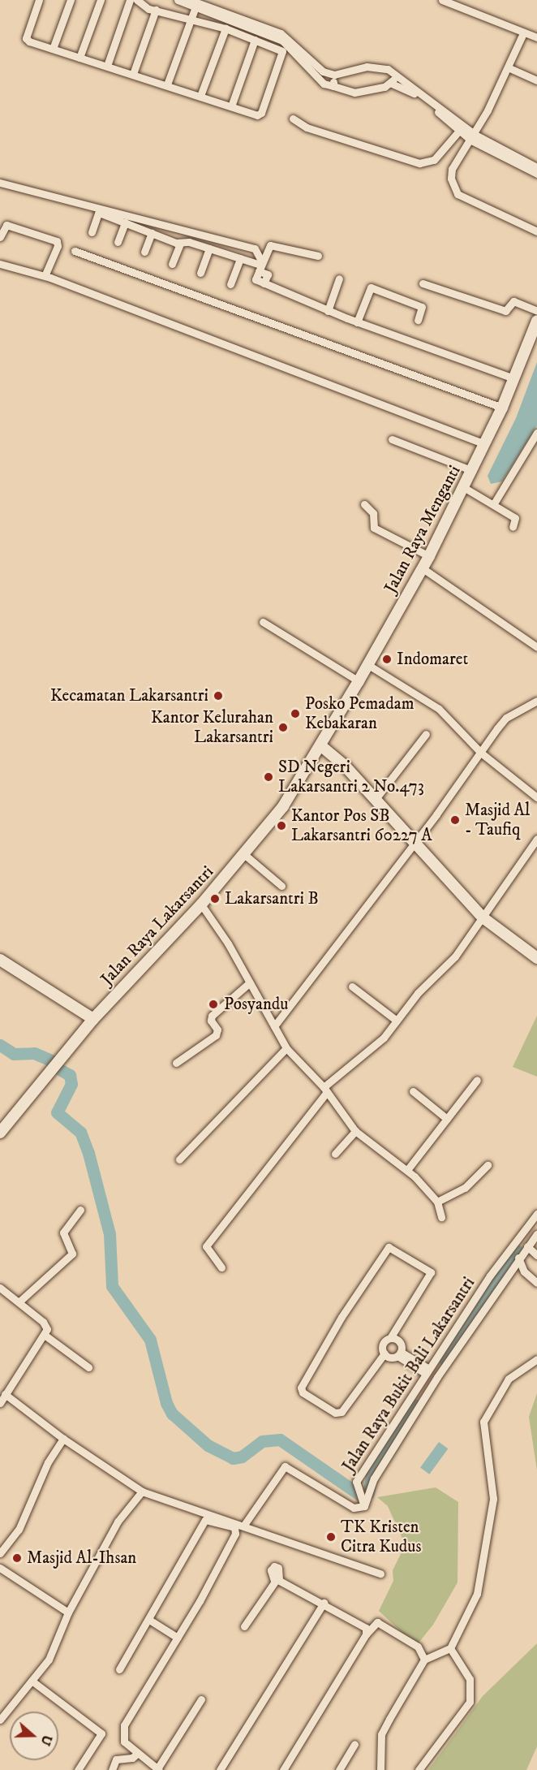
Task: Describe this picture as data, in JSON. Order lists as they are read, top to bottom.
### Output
{
  "streets": {
    "main road": ["Jalan Raya Menganti", "Jalan Raya Lakarsantri"],
    "street": ["Jalan Raya Bukit Bali Lakarsantri"]
  },
  "crossings": [
    ["Jalan Raya Menganti", "Jalan Raya Lakarsantri"]
  ],
  "places": [
    "Indomaret",
    "Kecamatan Lakarsantri",
    "Posko Pemadam Kebakaran",
    "Kantor Kelurahan Lakarsantri",
    "SD Negeri Lakarsantri 2 No.473",
    "Masjid Al - Taufiq",
    "Kantor Pos SB Lakarsantri 60227 A",
    "Lakarsantri B",
    "Posyandu",
    "TK Kristen Citra Kudus",
    "Masjid Al-Ihsan"
  ],
  "north": "right"
}
